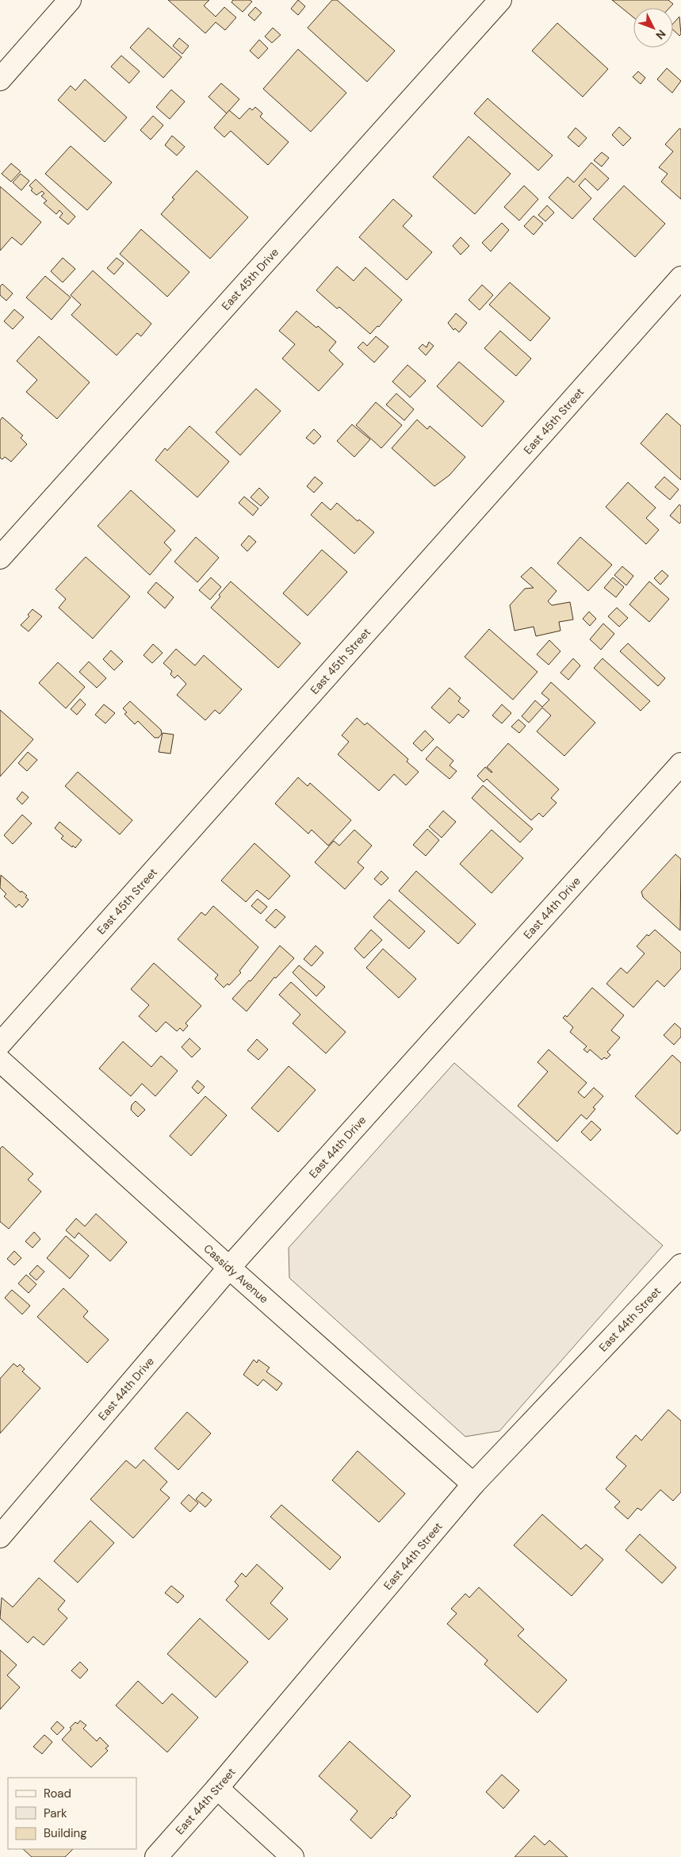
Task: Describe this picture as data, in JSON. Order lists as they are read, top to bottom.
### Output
{
  "streets": {
    "street": [
      "East 45th Drive",
      "East 45th Street",
      "East 44th Drive",
      "Cassidy Avenue",
      "East 44th Street"
    ]
  },
  "crossings": [
    ["East 44th Drive", "Cassidy Avenue"],
    ["Cassidy Avenue", "East 44th Street"]
  ],
  "legend": ["Road", "Park", "Building"],
  "north": "bottom right"
}
